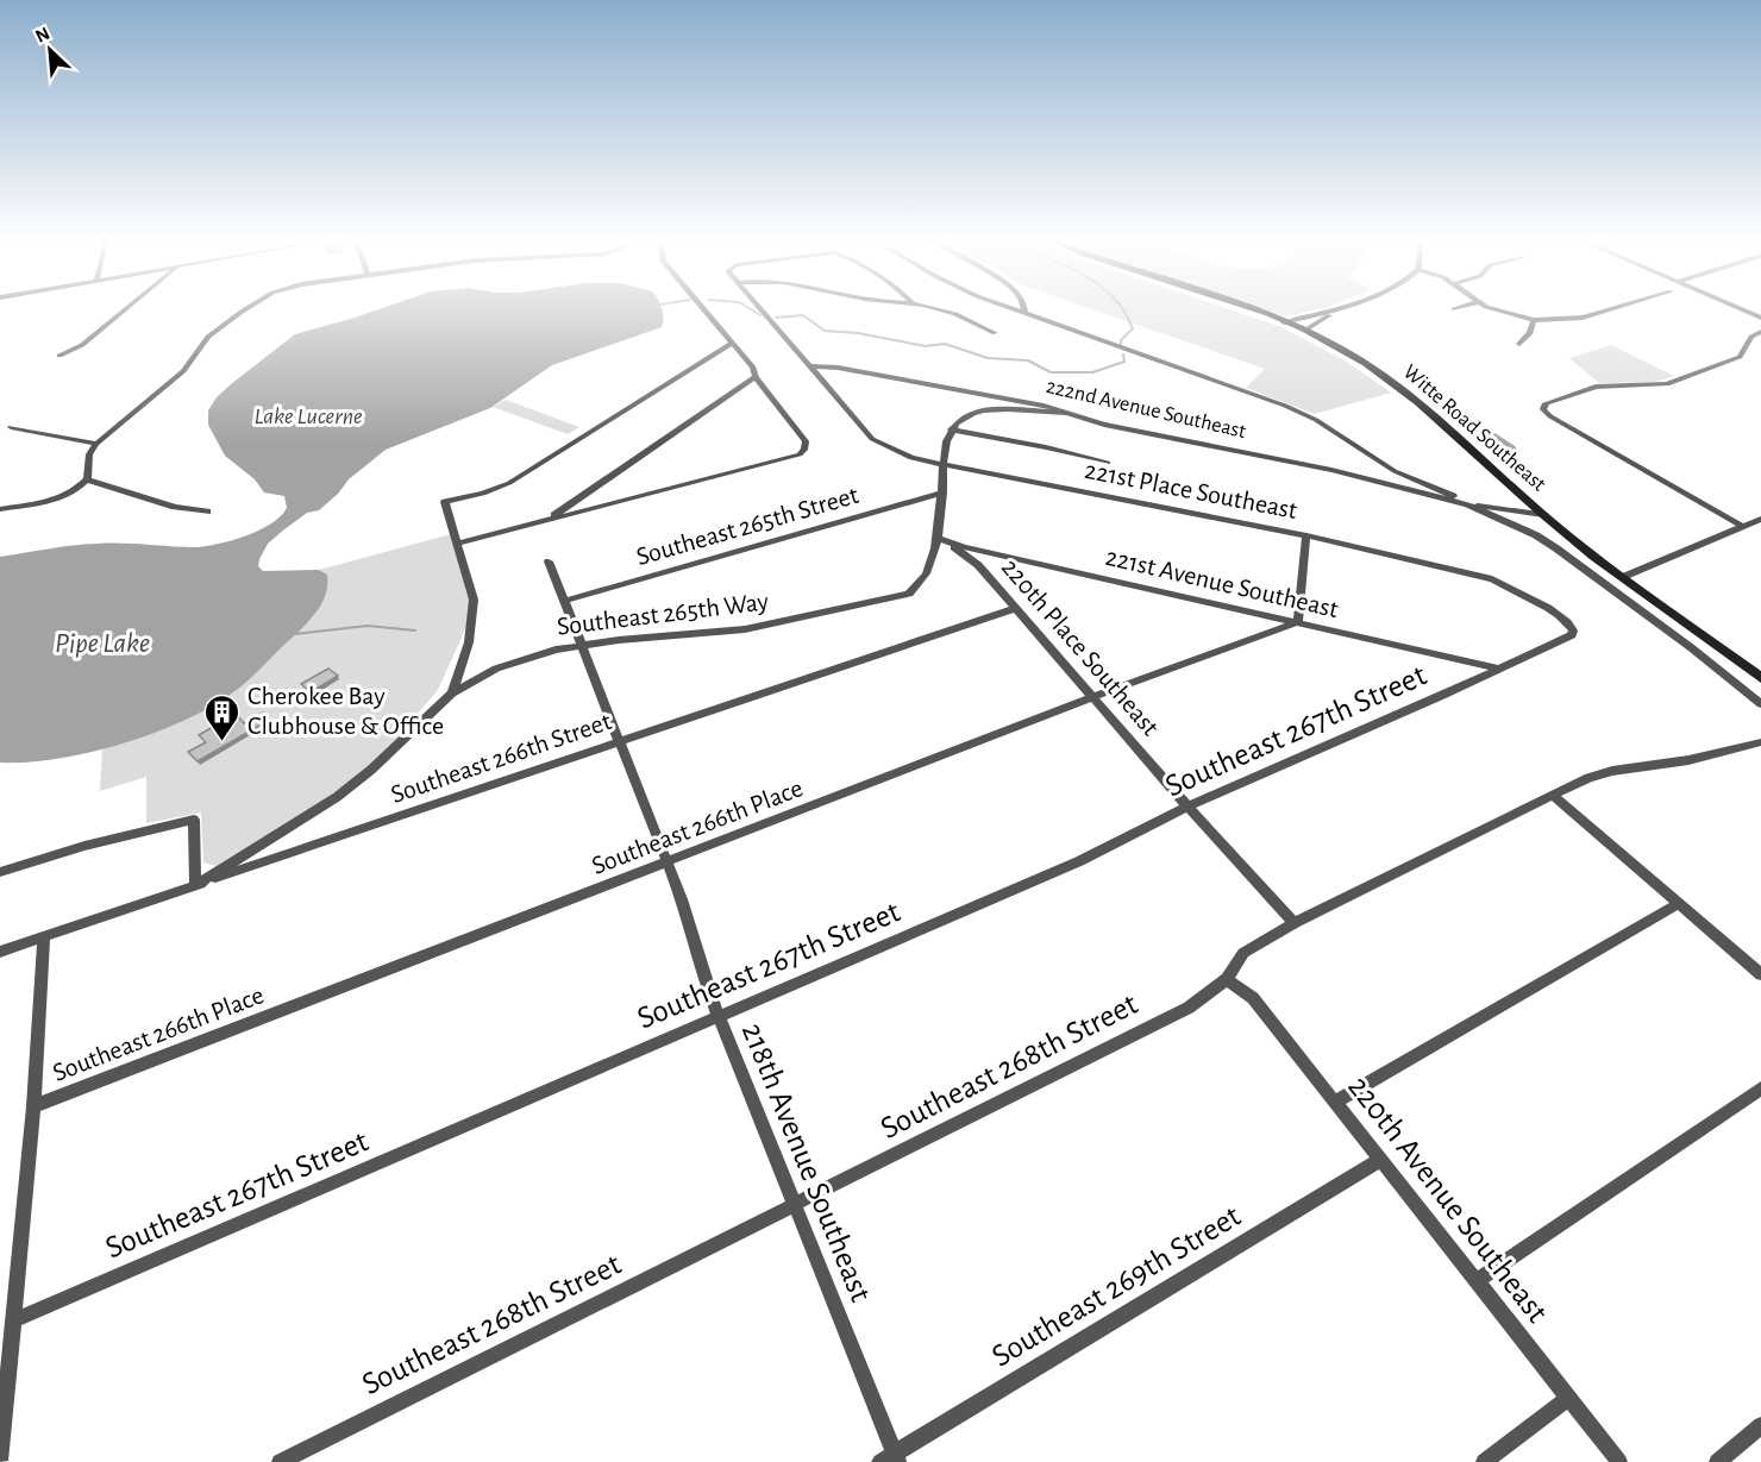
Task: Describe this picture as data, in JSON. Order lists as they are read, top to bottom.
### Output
{
  "streets": {
    "street": [
      "222nd Avenue Southeast",
      "Witte Road Southeast",
      "221st Place Southeast",
      "Southeast 265th Street",
      "221st Avenue Southeast",
      "Southeast 265th Way",
      "220th Place Southeast",
      "Southeast 267th Street",
      "Southeast 266th Street",
      "Southeast 266th Place",
      "Southeast 268th Street",
      "218th Avenue Southeast",
      "220th Avenue Southeast",
      "Southeast 269th Street"
    ]
  },
  "crossings": [
    ["222nd Avenue Southeast", "221st Place Southeast"],
    ["221st Place Southeast", "Southeast 265th Way"],
    ["221st Place Southeast", "Southeast 267th Street"],
    ["Southeast 265th Street", "Southeast 265th Way"],
    ["Southeast 265th Street", "218th Avenue Southeast"],
    ["221st Avenue Southeast", "Southeast 265th Way"],
    ["221st Avenue Southeast", "220th Place Southeast"],
    ["221st Avenue Southeast", "Southeast 267th Street"],
    ["221st Avenue Southeast", "Southeast 266th Place"],
    ["Southeast 265th Way", "220th Place Southeast"],
    ["Southeast 265th Way", "Southeast 266th Street"],
    ["Southeast 265th Way", "218th Avenue Southeast"],
    ["220th Place Southeast", "Southeast 267th Street"],
    ["220th Place Southeast", "Southeast 266th Street"],
    ["220th Place Southeast", "Southeast 266th Place"],
    ["220th Place Southeast", "Southeast 268th Street"],
    ["Southeast 267th Street", "218th Avenue Southeast"],
    ["Southeast 266th Street", "218th Avenue Southeast"],
    ["Southeast 266th Place", "218th Avenue Southeast"],
    ["Southeast 268th Street", "218th Avenue Southeast"],
    ["Southeast 268th Street", "220th Avenue Southeast"],
    ["218th Avenue Southeast", "Southeast 269th Street"],
    ["220th Avenue Southeast", "Southeast 269th Street"]
  ],
  "water": ["Lake Lucerne", "Pipe Lake"],
  "places": {
    "building": ["Cherokee Bay Clubhouse & Office"]
  },
  "north": "top left"
}
